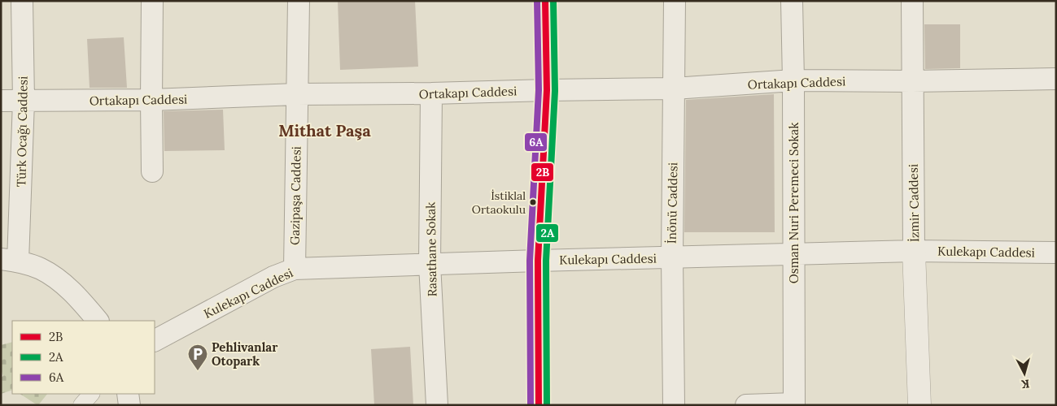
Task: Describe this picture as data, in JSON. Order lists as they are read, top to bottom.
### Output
{
  "streets": {
    "street": [
      "Ortakapı Caddesi",
      "Türk Ocağı Caddesi",
      "Gazipaşa Caddesi",
      "İnönü Caddesi",
      "Osman Nuri Peremeci Sokak",
      "İzmir Caddesi",
      "Rasathane Sokak",
      "Kulekapı Caddesi"
    ]
  },
  "crossings": [
    ["Ortakapı Caddesi", "Türk Ocağı Caddesi"],
    ["Ortakapı Caddesi", "Gazipaşa Caddesi"],
    ["Ortakapı Caddesi", "İnönü Caddesi"],
    ["Ortakapı Caddesi", "Osman Nuri Peremeci Sokak"],
    ["Ortakapı Caddesi", "İzmir Caddesi"],
    ["Ortakapı Caddesi", "Rasathane Sokak"],
    ["Gazipaşa Caddesi", "Kulekapı Caddesi"],
    ["İnönü Caddesi", "Kulekapı Caddesi"],
    ["Osman Nuri Peremeci Sokak", "Kulekapı Caddesi"],
    ["İzmir Caddesi", "Kulekapı Caddesi"],
    ["Rasathane Sokak", "Kulekapı Caddesi"]
  ],
  "districts": ["Mithat Paşa"],
  "places": {
    "other": ["İstiklal Ortaokulu"],
    "parking": ["Pehlivanlar Otopark"]
  },
  "lines": ["transit line 2B", "transit line 2A", "transit line 6A"],
  "legend": ["2B", "2A", "6A"],
  "north": "bottom"
}
